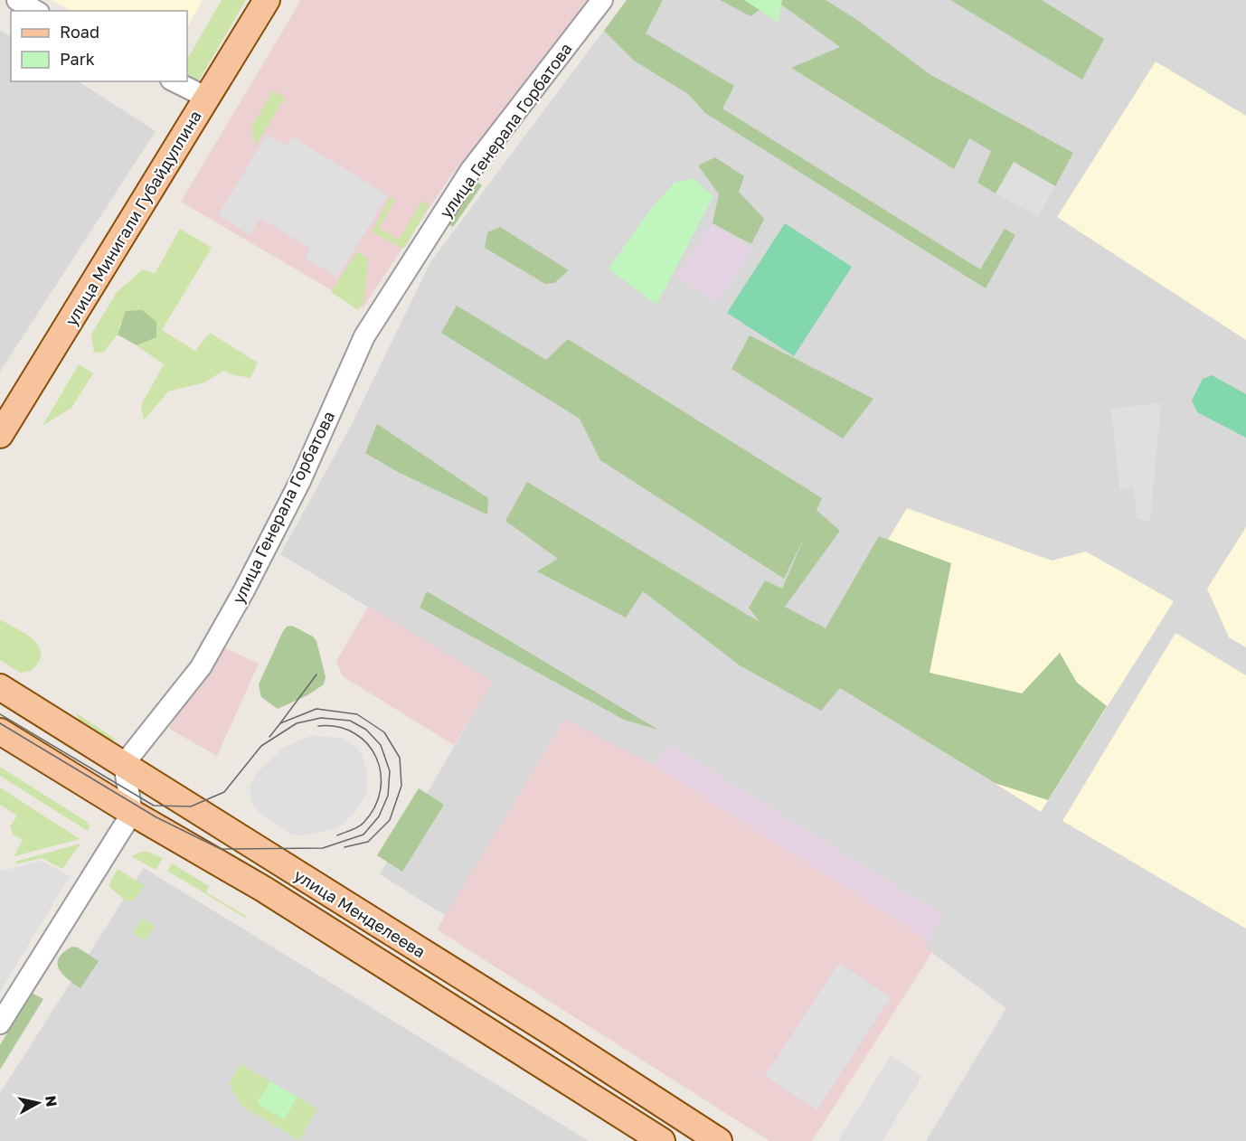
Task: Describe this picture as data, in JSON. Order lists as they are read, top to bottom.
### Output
{
  "streets": {
    "main road": ["улица Минигали Губайдуллина", "улица Менделеева"],
    "street": ["улица Генерала Горбатова"]
  },
  "crossings": [
    ["улица Генерала Горбатова", "улица Менделеева"]
  ],
  "legend": ["Road", "Park"],
  "north": "right"
}
